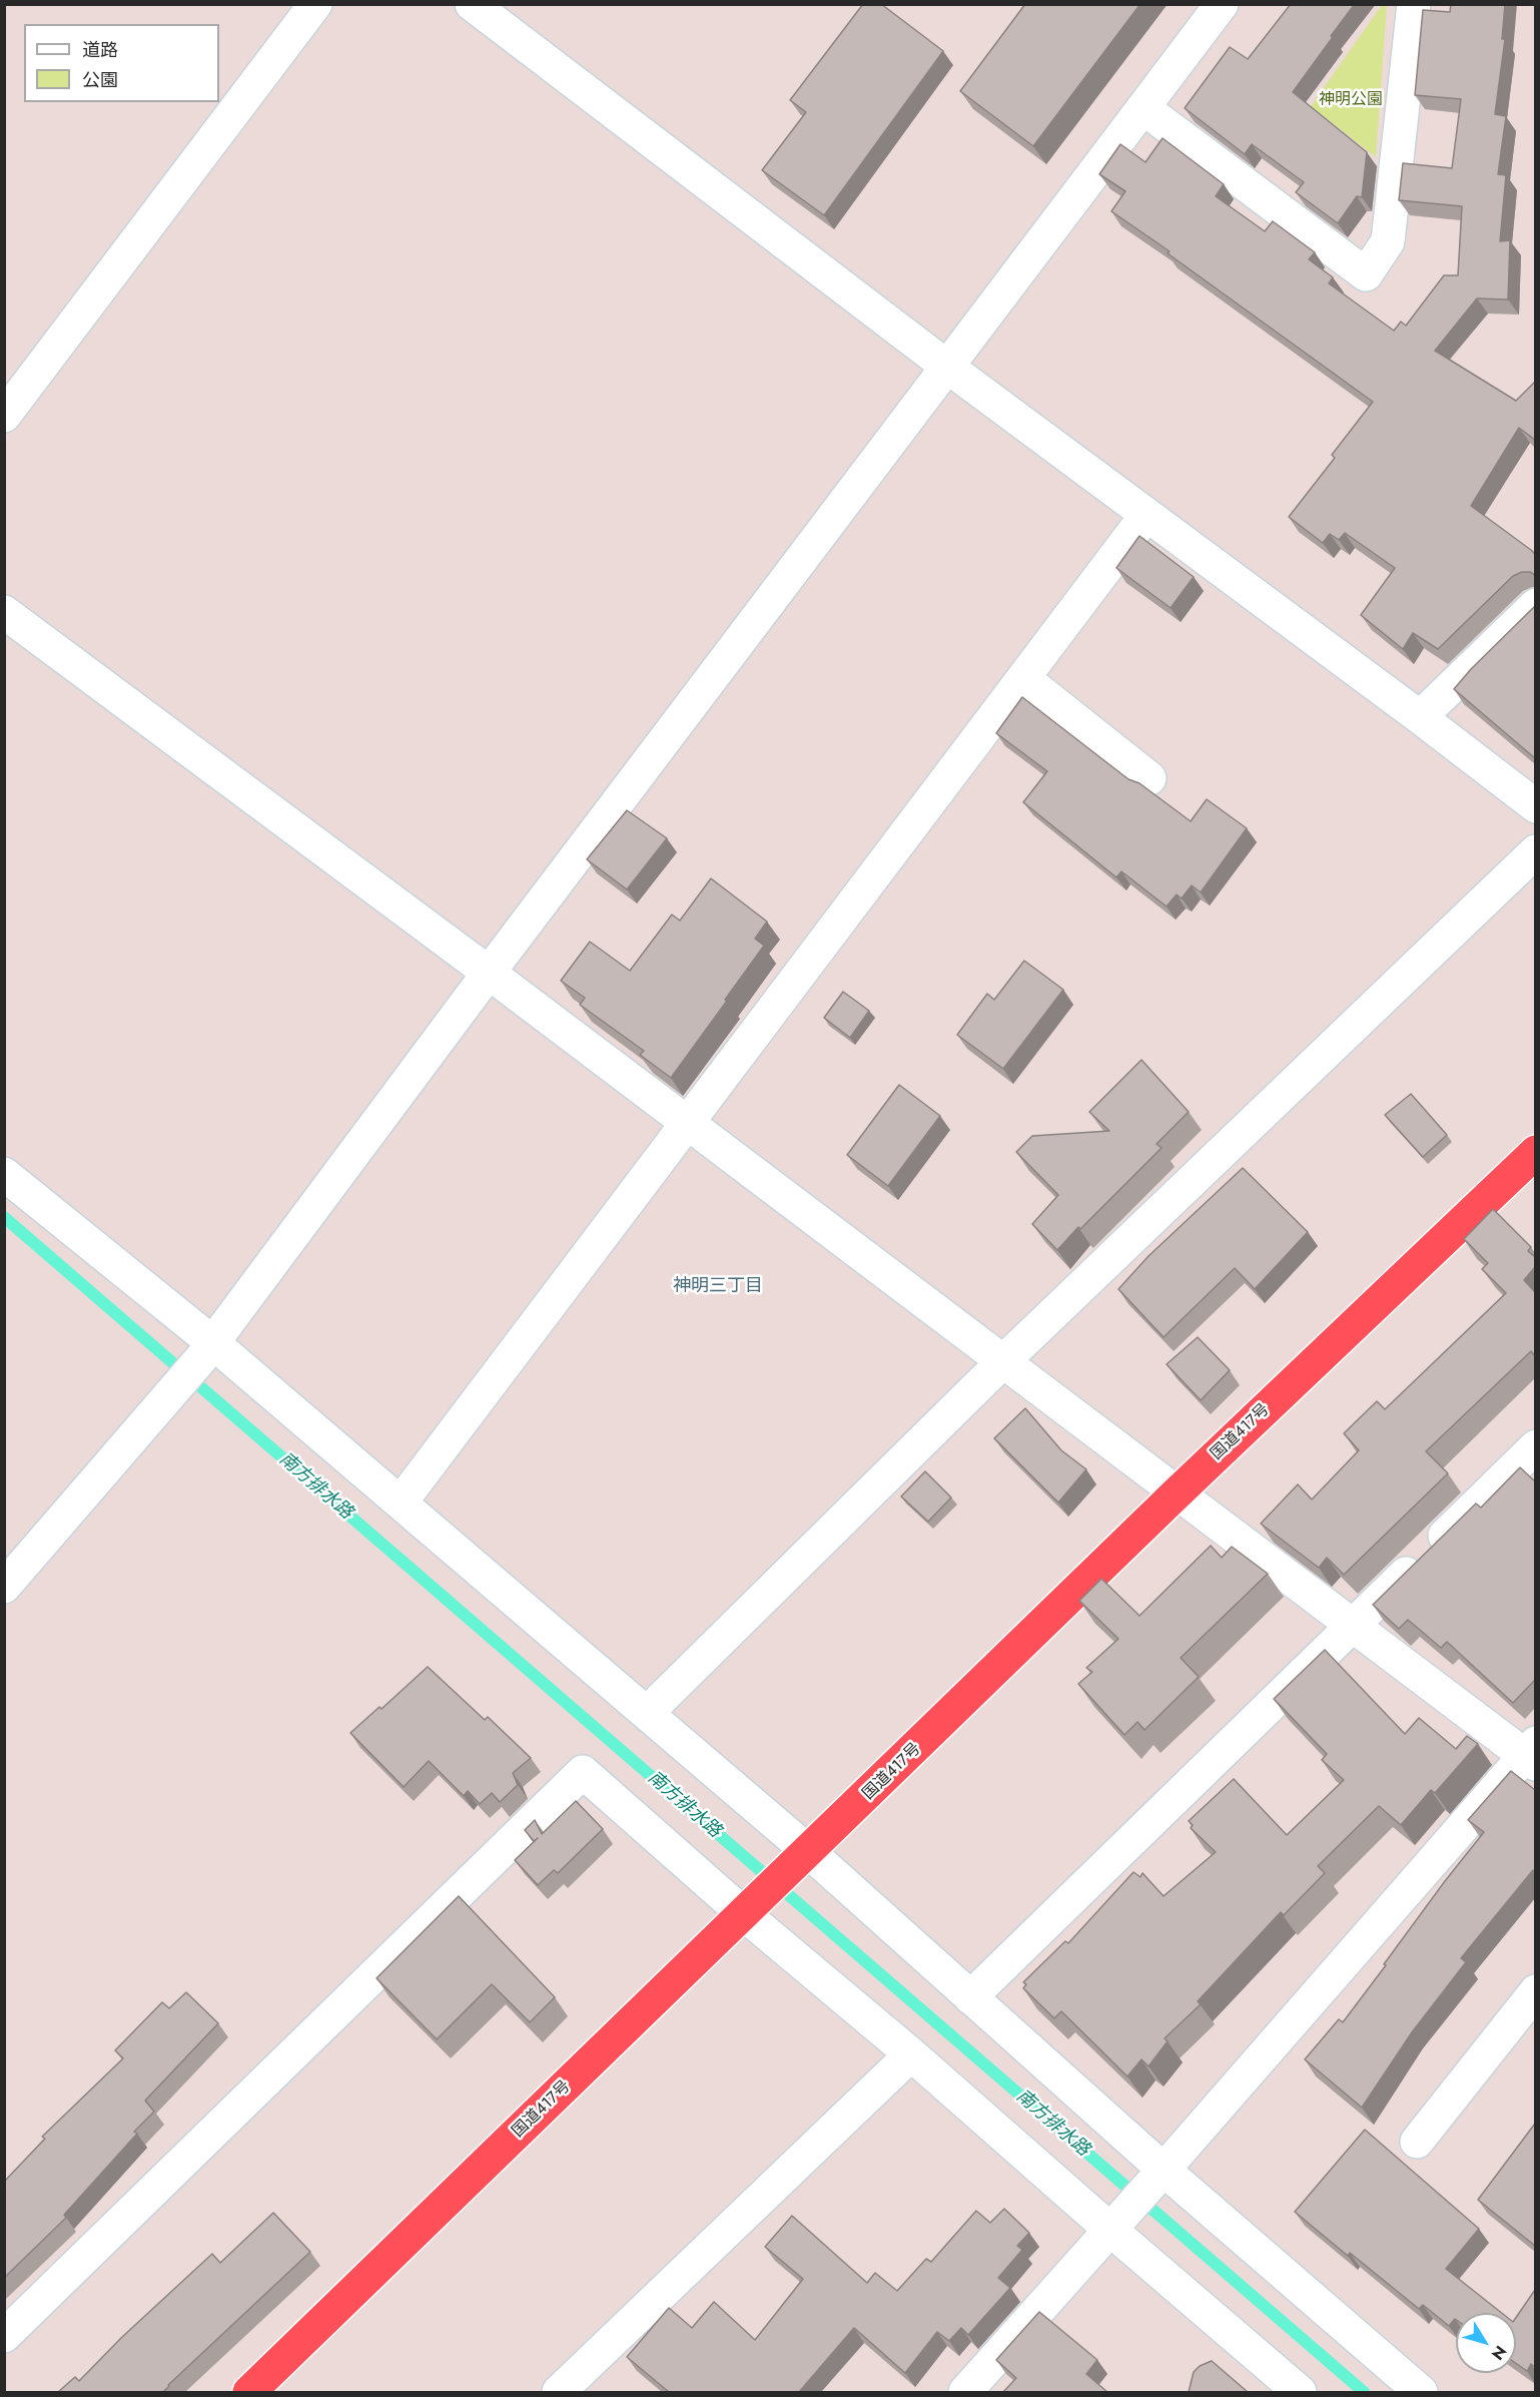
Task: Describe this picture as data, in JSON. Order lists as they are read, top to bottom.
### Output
{
  "streets": {
    "highway": ["国道417号"]
  },
  "districts": ["神明三丁目"],
  "water": ["南方排水路"],
  "parks": ["神明公園"],
  "legend": ["道路", "公園"],
  "north": "bottom right"
}
